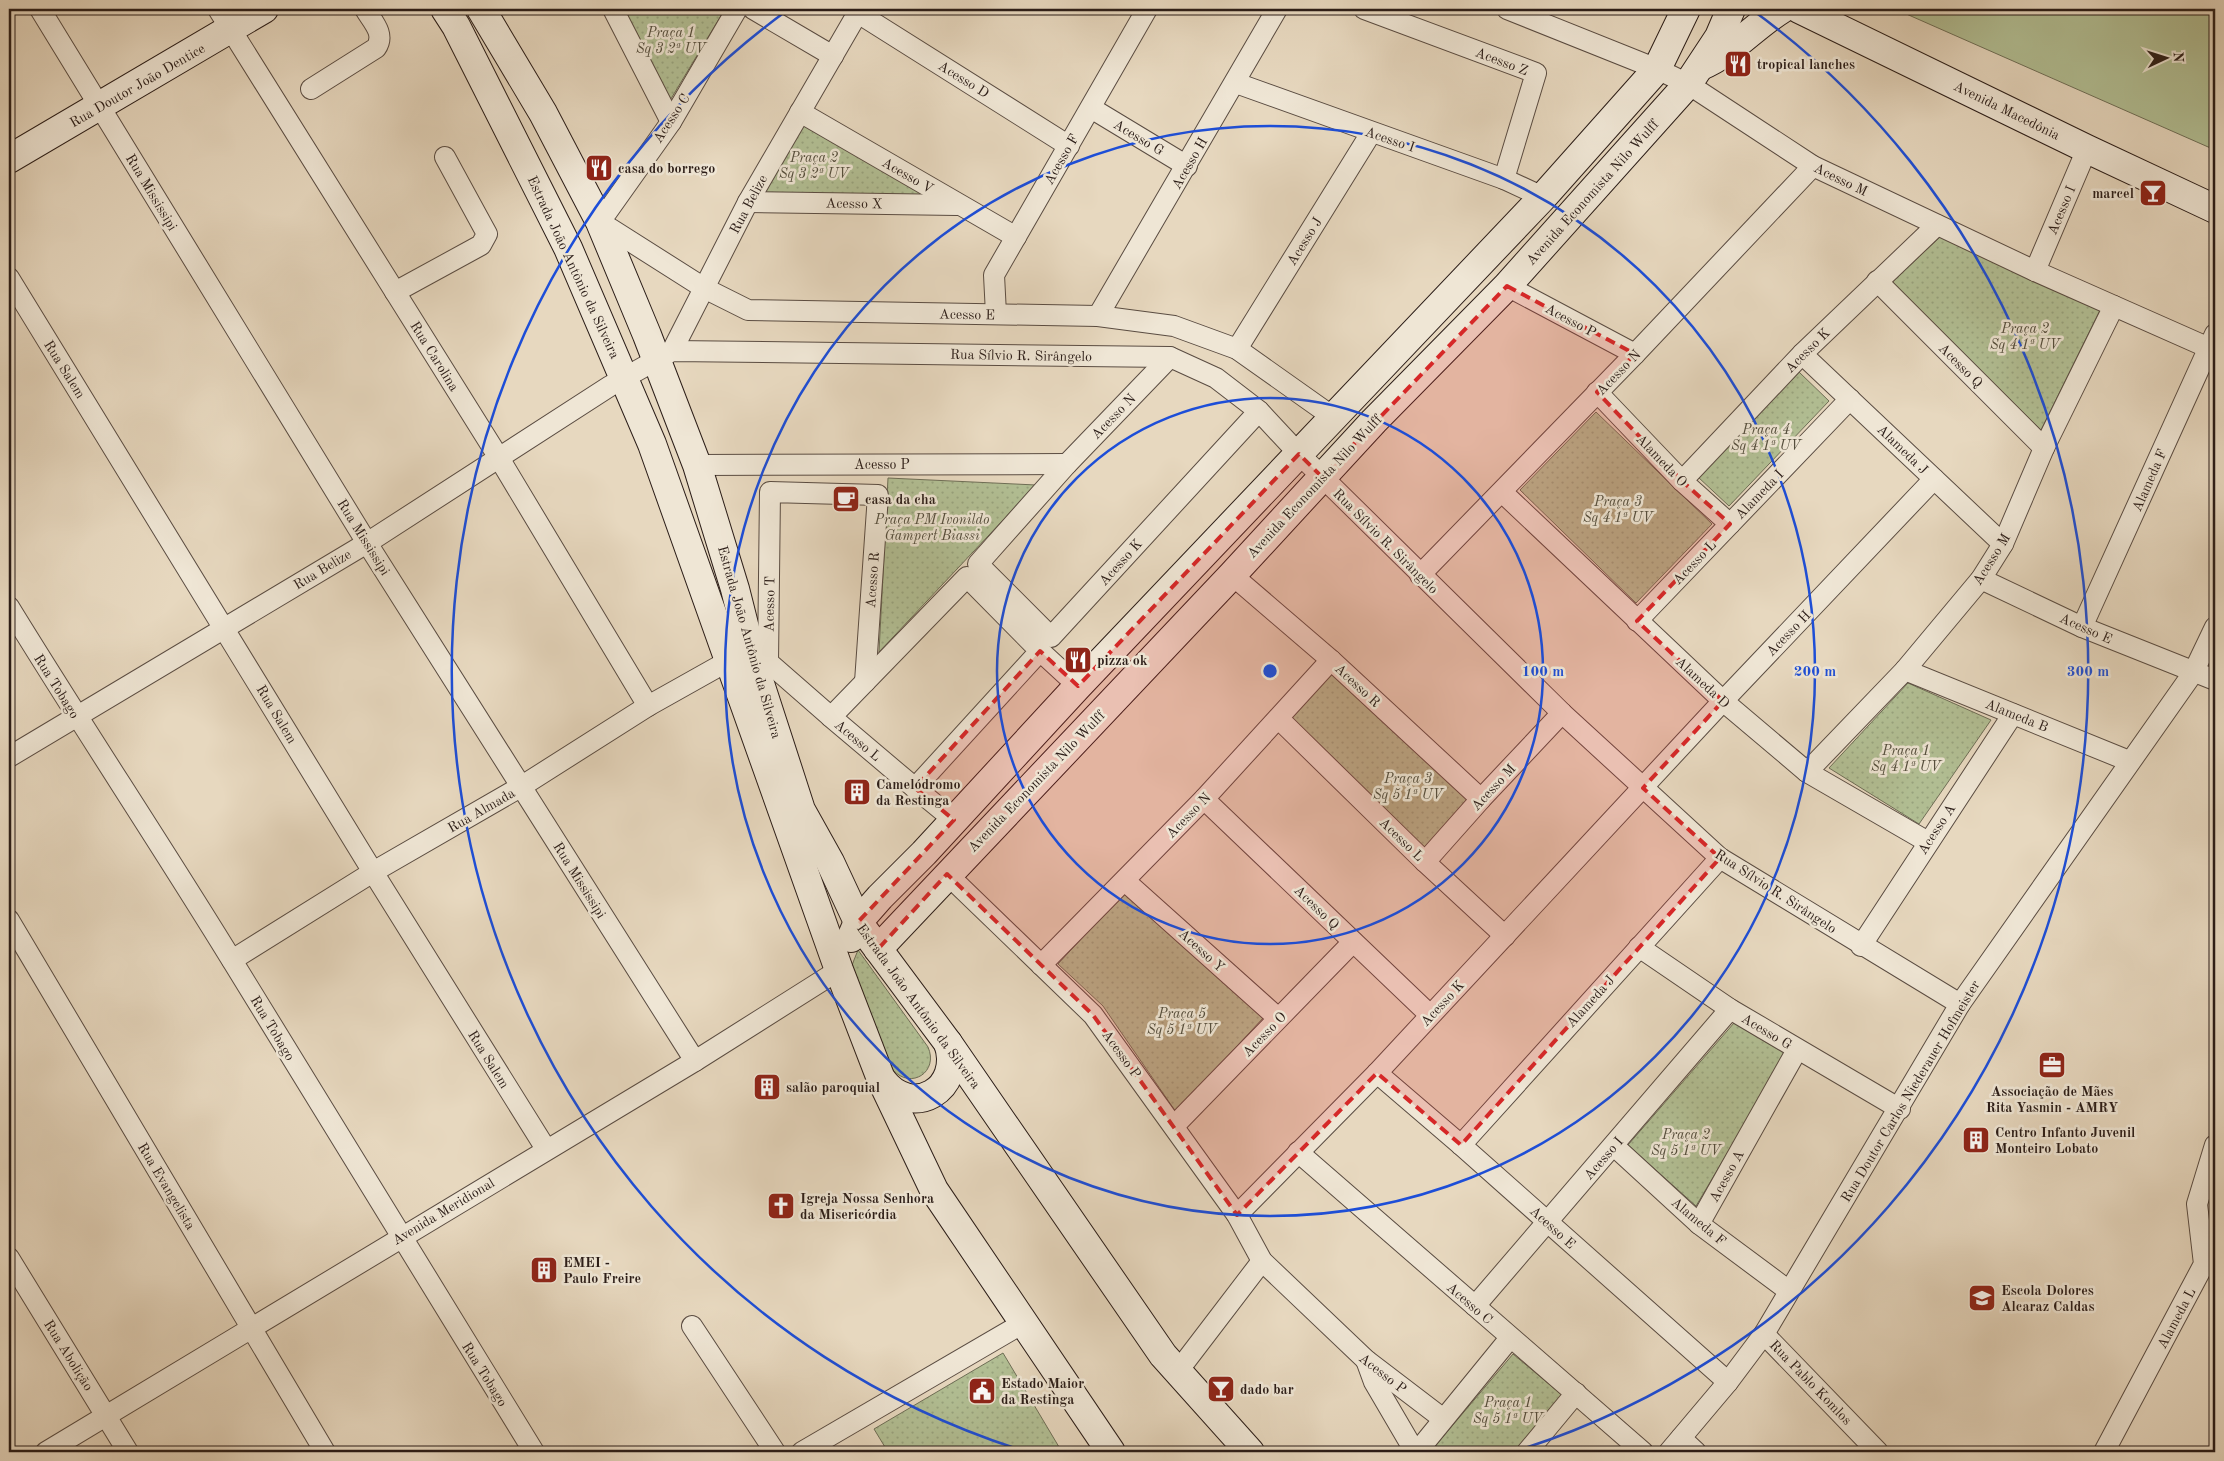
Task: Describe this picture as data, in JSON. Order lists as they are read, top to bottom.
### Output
{
  "streets": {
    "main road": [
      "Rua Doutor João Dentice",
      "Avenida Macedônia",
      "Avenida Economista Nilo Wulff",
      "Estrada João Antônio da Silveira"
    ],
    "street": [
      "Acesso Z",
      "Acesso D",
      "Acesso C",
      "Acesso G",
      "Acesso I",
      "Acesso F",
      "Acesso H",
      "Acesso V",
      "Acesso M",
      "Rua Mississipi",
      "Acesso X",
      "Rua Belize",
      "Acesso J",
      "Acesso E",
      "Acesso P",
      "Acesso K",
      "Rua Sílvio R. Sirângelo",
      "Rua Carolina",
      "Acesso Q",
      "Rua Salem",
      "Acesso N",
      "Alameda J",
      "Alameda O",
      "Alameda F",
      "Alameda I",
      "Acesso L",
      "Acesso R",
      "Acesso T",
      "Alameda D",
      "Rua Tobago",
      "Alameda B",
      "Rua Almada",
      "Acesso A",
      "Acesso Y",
      "Acesso O",
      "Rua Doutor Carlos Niederauer Hofmeister",
      "Rua Evangelista",
      "Avenida Meridional",
      "Alameda L",
      "Rua Abolição",
      "Rua Pablo Komlos"
    ]
  },
  "crossings": [
    ["Acesso Z", "Acesso I"],
    ["Acesso D", "Acesso F"],
    ["Acesso D", "Rua Belize"],
    ["Rua Doutor João Dentice", "Rua Mississipi"],
    ["Rua Doutor João Dentice", "Rua Carolina"],
    ["Avenida Macedônia", "Acesso I"],
    ["Acesso C", "Acesso I"],
    ["Acesso C", "Estrada João Antônio da Silveira"],
    ["Acesso C", "Acesso E"],
    ["Acesso C", "Acesso K"],
    ["Acesso G", "Acesso I"],
    ["Acesso G", "Acesso F"],
    ["Acesso G", "Acesso H"],
    ["Acesso G", "Alameda J"],
    ["Acesso G", "Acesso A"],
    ["Acesso G", "Rua Doutor Carlos Niederauer Hofmeister"],
    ["Acesso I", "Acesso H"],
    ["Acesso I", "Acesso M"],
    ["Acesso I", "Acesso J"],
    ["Acesso I", "Acesso E"],
    ["Acesso I", "Alameda F"],
    ["Acesso F", "Acesso V"],
    ["Acesso F", "Acesso E"],
    ["Acesso H", "Acesso E"],
    ["Acesso H", "Acesso K"],
    ["Acesso H", "Rua Sílvio R. Sirângelo"],
    ["Acesso H", "Alameda J"],
    ["Acesso H", "Alameda D"],
    ["Acesso V", "Acesso X"],
    ["Acesso V", "Rua Belize"],
    ["Acesso M", "Avenida Economista Nilo Wulff"],
    ["Acesso M", "Acesso E"],
    ["Acesso M", "Acesso K"],
    ["Acesso M", "Rua Sílvio R. Sirângelo"],
    ["Acesso M", "Acesso Q"],
    ["Acesso M", "Acesso N"],
    ["Acesso M", "Alameda J"],
    ["Acesso M", "Alameda F"],
    ["Acesso M", "Acesso L"],
    ["Acesso M", "Acesso R"],
    ["Acesso M", "Alameda D"],
    ["Acesso M", "Alameda B"],
    ["Rua Mississipi", "Rua Belize"],
    ["Rua Mississipi", "Rua Almada"],
    ["Rua Mississipi", "Avenida Meridional"],
    ["Avenida Economista Nilo Wulff", "Estrada João Antônio da Silveira"],
    ["Avenida Economista Nilo Wulff", "Acesso P"],
    ["Avenida Economista Nilo Wulff", "Rua Sílvio R. Sirângelo"],
    ["Avenida Economista Nilo Wulff", "Acesso R"],
    ["Acesso X", "Rua Belize"],
    ["Rua Belize", "Estrada João Antônio da Silveira"],
    ["Rua Belize", "Acesso E"],
    ["Rua Belize", "Rua Sílvio R. Sirângelo"],
    ["Rua Belize", "Rua Carolina"],
    ["Rua Belize", "Rua Salem"],
    ["Rua Belize", "Rua Tobago"],
    ["Acesso J", "Acesso E"],
    ["Estrada João Antônio da Silveira", "Acesso E"],
    ["Estrada João Antônio da Silveira", "Acesso P"],
    ["Estrada João Antônio da Silveira", "Rua Sílvio R. Sirângelo"],
    ["Estrada João Antônio da Silveira", "Acesso T"],
    ["Estrada João Antônio da Silveira", "Rua Almada"],
    ["Estrada João Antônio da Silveira", "Avenida Meridional"],
    ["Acesso E", "Acesso K"],
    ["Acesso E", "Alameda J"],
    ["Acesso E", "Alameda F"],
    ["Acesso E", "Rua Doutor Carlos Niederauer Hofmeister"],
    ["Acesso P", "Acesso K"],
    ["Acesso P", "Acesso N"],
    ["Acesso P", "Acesso O"],
    ["Acesso K", "Rua Sílvio R. Sirângelo"],
    ["Acesso K", "Acesso Q"],
    ["Acesso K", "Acesso N"],
    ["Acesso K", "Alameda J"],
    ["Acesso K", "Alameda O"],
    ["Acesso K", "Acesso L"],
    ["Rua Sílvio R. Sirângelo", "Acesso N"],
    ["Rua Sílvio R. Sirângelo", "Alameda J"],
    ["Rua Sílvio R. Sirângelo", "Acesso A"],
    ["Rua Sílvio R. Sirângelo", "Rua Doutor Carlos Niederauer Hofmeister"],
    ["Rua Carolina", "Rua Almada"],
    ["Acesso Q", "Acesso N"],
    ["Acesso Q", "Acesso O"],
    ["Rua Salem", "Rua Almada"],
    ["Rua Salem", "Avenida Meridional"],
    ["Acesso N", "Alameda O"],
    ["Acesso N", "Acesso L"],
    ["Acesso N", "Acesso R"],
    ["Acesso N", "Alameda D"],
    ["Acesso N", "Acesso Y"],
    ["Alameda J", "Alameda I"],
    ["Alameda O", "Alameda I"],
    ["Alameda O", "Acesso L"],
    ["Alameda F", "Acesso A"],
    ["Alameda F", "Rua Doutor Carlos Niederauer Hofmeister"],
    ["Alameda I", "Acesso L"],
    ["Acesso L", "Acesso R"],
    ["Acesso L", "Alameda D"],
    ["Acesso R", "Acesso T"],
    ["Acesso T", "Rua Almada"],
    ["Alameda D", "Acesso A"],
    ["Rua Tobago", "Rua Almada"],
    ["Rua Tobago", "Avenida Meridional"],
    ["Alameda B", "Acesso A"],
    ["Alameda B", "Rua Doutor Carlos Niederauer Hofmeister"],
    ["Acesso Y", "Acesso O"],
    ["Rua Doutor Carlos Niederauer Hofmeister", "Rua Pablo Komlos"],
    ["Rua Evangelista", "Avenida Meridional"],
    ["Avenida Meridional", "Rua Abolição"]
  ],
  "parks": [
    "Praça 1 Sq 3 2ª UV",
    "Praça 2 Sq 3 2ª UV",
    "Praça 2 Sq 4 1ª UV",
    "Praça 4 Sq 4 1ª UV",
    "Praça 3 Sq 4 1ª UV",
    "Praça PM Ivonildo Gampert Biassi",
    "Praça 1 Sq 4 1ª UV",
    "Praça 3 Sq 5 1ª UV",
    "Praça 5 Sq 5 1ª UV",
    "Praça 2 Sq 5 1ª UV",
    "Praça 1 Sq 5 1ª UV"
  ],
  "places": {
    "restaurant": ["tropical lanches", "casa do borrego", "pizza ok"],
    "bar": ["marcel", "dado bar"],
    "cafe": ["casa da cha"],
    "building": [
      "Camelódromo da Restinga",
      "salão paroquial",
      "Centro Infanto Juvenil Monteiro Lobato",
      "EMEI - Paulo Freire"
    ],
    "office": ["Associação de Mães Rita Yasmin - AMRY"],
    "church": ["Igreja Nossa Senhora da Misericórdia"],
    "school or university": ["Escola Dolores Alcaraz Caldas"],
    "public building": ["Estado Maior da Restinga"]
  },
  "north": "right",
  "rings": ["100 m", "200 m", "300 m"]
}
